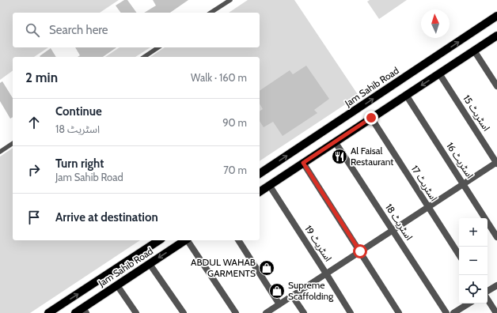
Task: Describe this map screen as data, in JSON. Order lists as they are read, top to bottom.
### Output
{
  "streets": {
    "main road": ["Jam Sahib Road"],
    "street": [
      "اسٹریٹ 15",
      "اسٹریٹ 16",
      "اسٹریٹ 17",
      "اسٹریٹ 18",
      "اسٹریٹ 19"
    ]
  },
  "places": {
    "restaurant": ["Al Faisal Restaurant"],
    "shop": ["ABDUL WAHAB GARMENTS", "Supreme Scaffolding"]
  },
  "north": "top",
  "page": {
    "search": "Search here",
    "heading": ["2 min", "Walk · 160 m"],
    "list": [
      ["Continue", "اسٹریٹ 18", "90 m"],
      ["Turn right", "Jam Sahib Road", "70 m"],
      "Arrive at destination"
    ],
    "map_buttons": ["+", "−"]
  }
}
